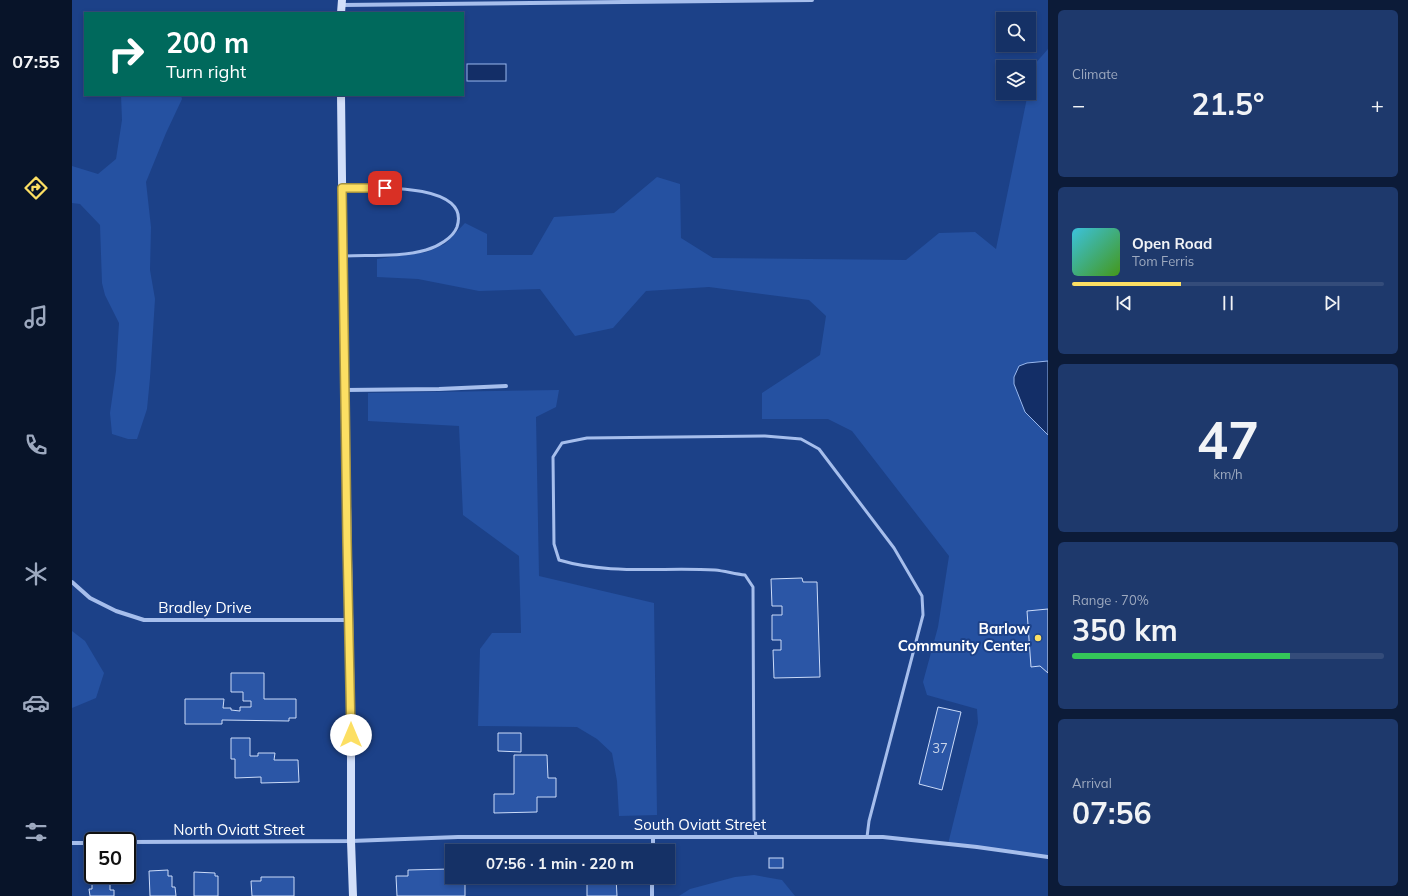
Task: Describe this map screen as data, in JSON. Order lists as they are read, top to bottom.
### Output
{
  "streets": {
    "street": ["Bradley Drive", "South Oviatt Street", "North Oviatt Street"]
  },
  "crossings": [
    ["South Oviatt Street", "North Oviatt Street"]
  ],
  "places": ["Barlow Community Center"],
  "house_numbers": ["37"],
  "page": {
    "tabs": "07:55",
    "tile": [
      "Climate",
      ["47", "km/h"],
      ["Range · 70%", "350 km"],
      ["Arrival", "07:56"]
    ],
    "turn": ["200 m", "Turn right"],
    "heat": ["−", "21.5°", "+"],
    "song": ["Open Road", "Tom Ferris"],
    "limit": "50",
    "trip": "07:56 · 1 min · 220 m"
  }
}
